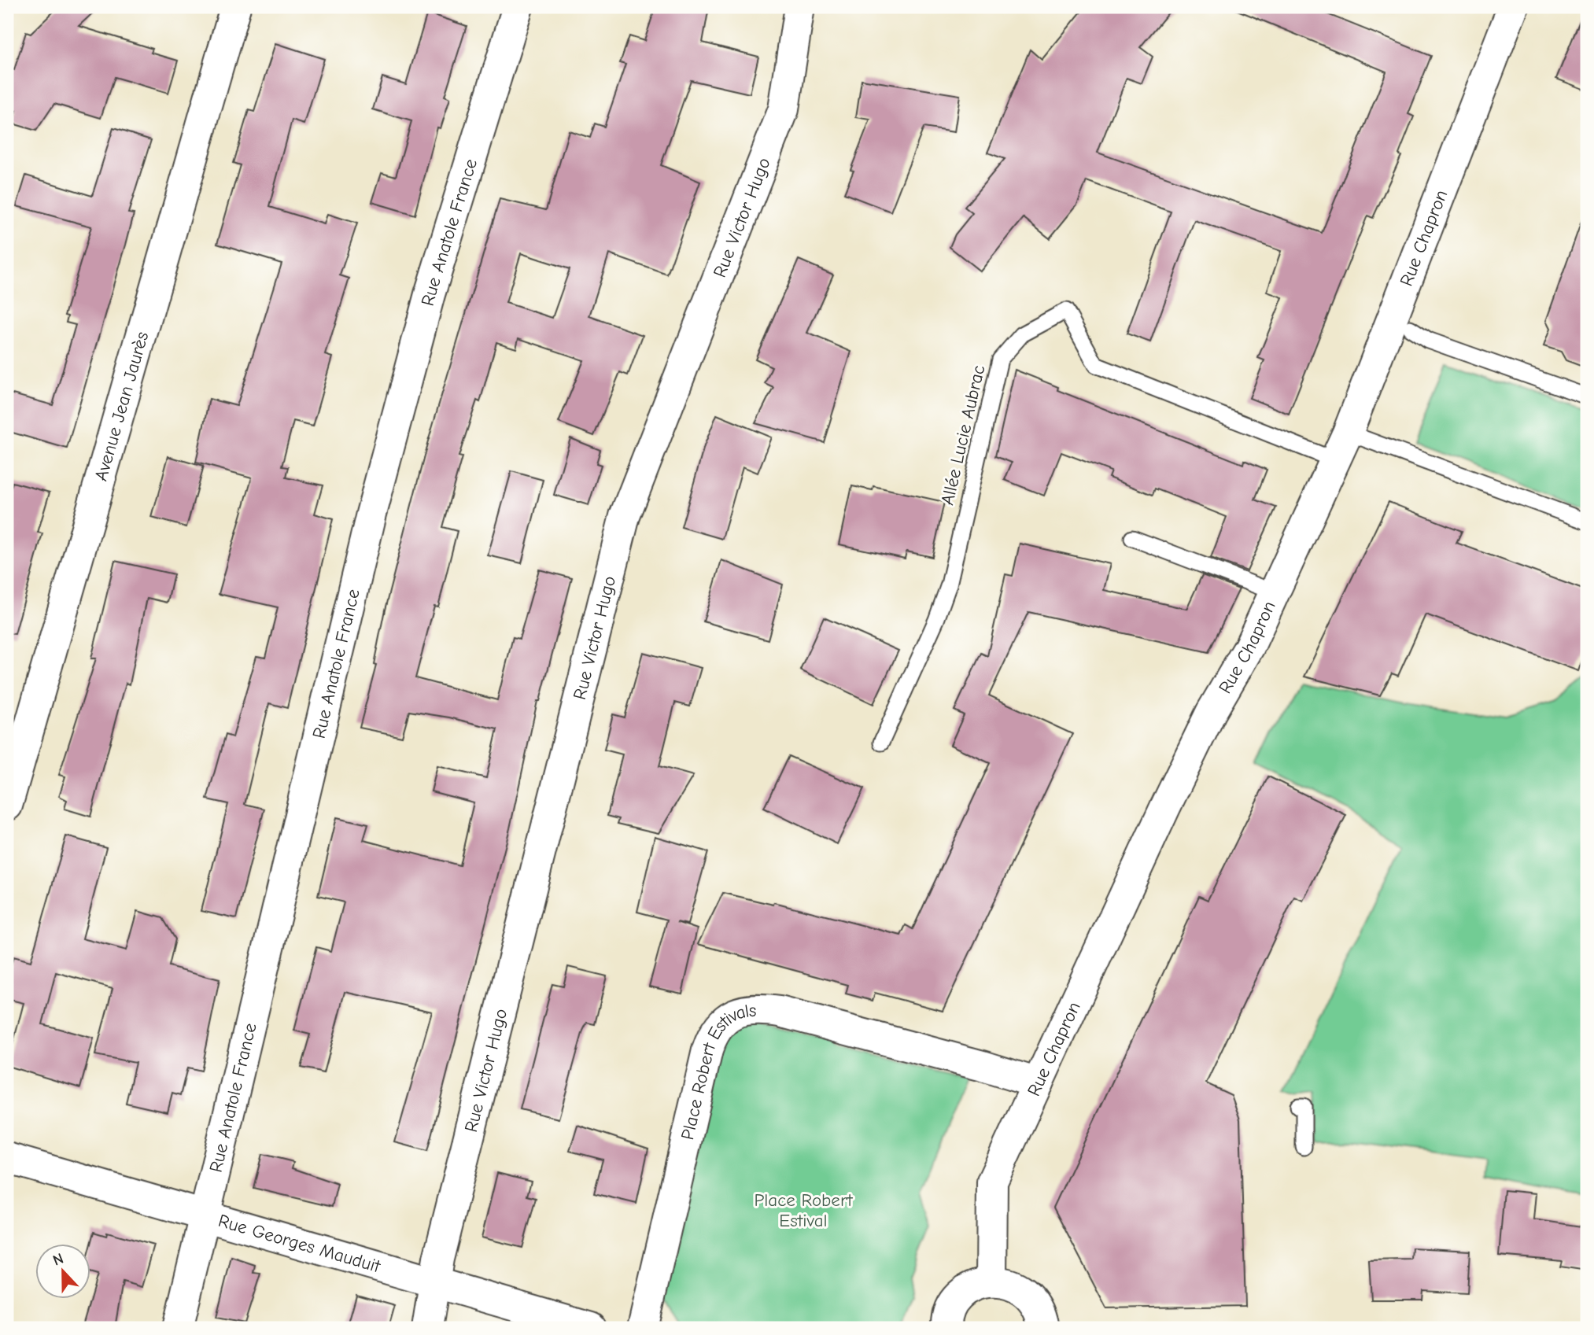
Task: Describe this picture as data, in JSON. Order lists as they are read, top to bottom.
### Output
{
  "streets": {
    "street": [
      "Rue Victor Hugo",
      "Rue Anatole France",
      "Rue Chapron",
      "Avenue Jean Jaurès",
      "Place Robert Estivals",
      "Rue Georges Mauduit"
    ],
    "lane": ["Allée Lucie Aubrac"]
  },
  "crossings": [
    ["Rue Victor Hugo", "Rue Georges Mauduit"],
    ["Rue Anatole France", "Rue Georges Mauduit"],
    ["Rue Chapron", "Allée Lucie Aubrac"],
    ["Rue Chapron", "Place Robert Estivals"]
  ],
  "parks": ["Place Robert Estival"],
  "north": "top"
}
